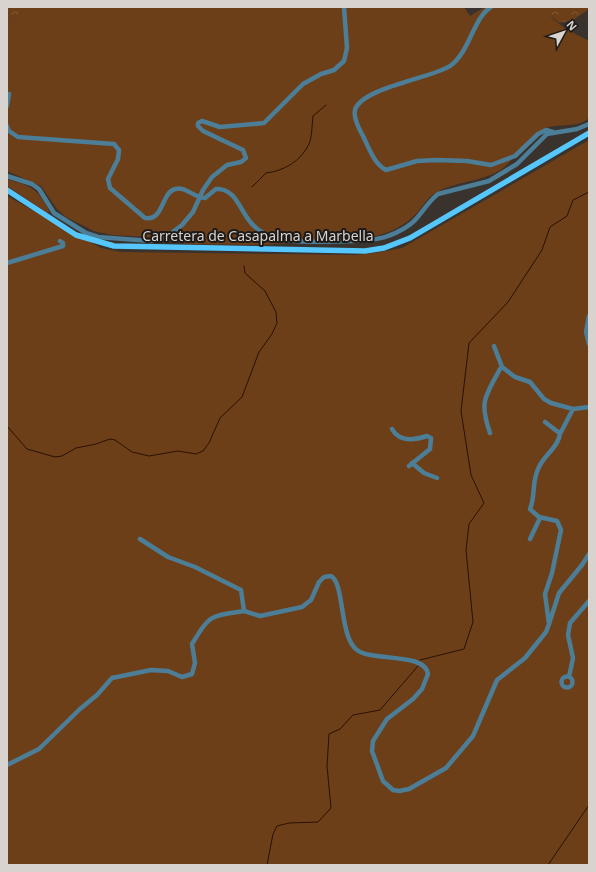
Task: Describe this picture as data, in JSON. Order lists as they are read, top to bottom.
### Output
{
  "streets": {
    "main road": ["Carretera de Casapalma a Marbella"]
  },
  "north": "top right"
}
